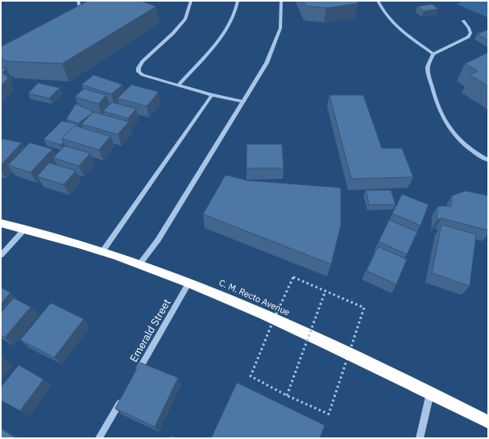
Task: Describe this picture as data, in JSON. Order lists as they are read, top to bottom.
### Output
{
  "streets": {
    "highway": ["C. M. Recto Avenue"],
    "street": ["Emerald Street"]
  },
  "crossings": [
    ["C. M. Recto Avenue", "Emerald Street"]
  ]
}
